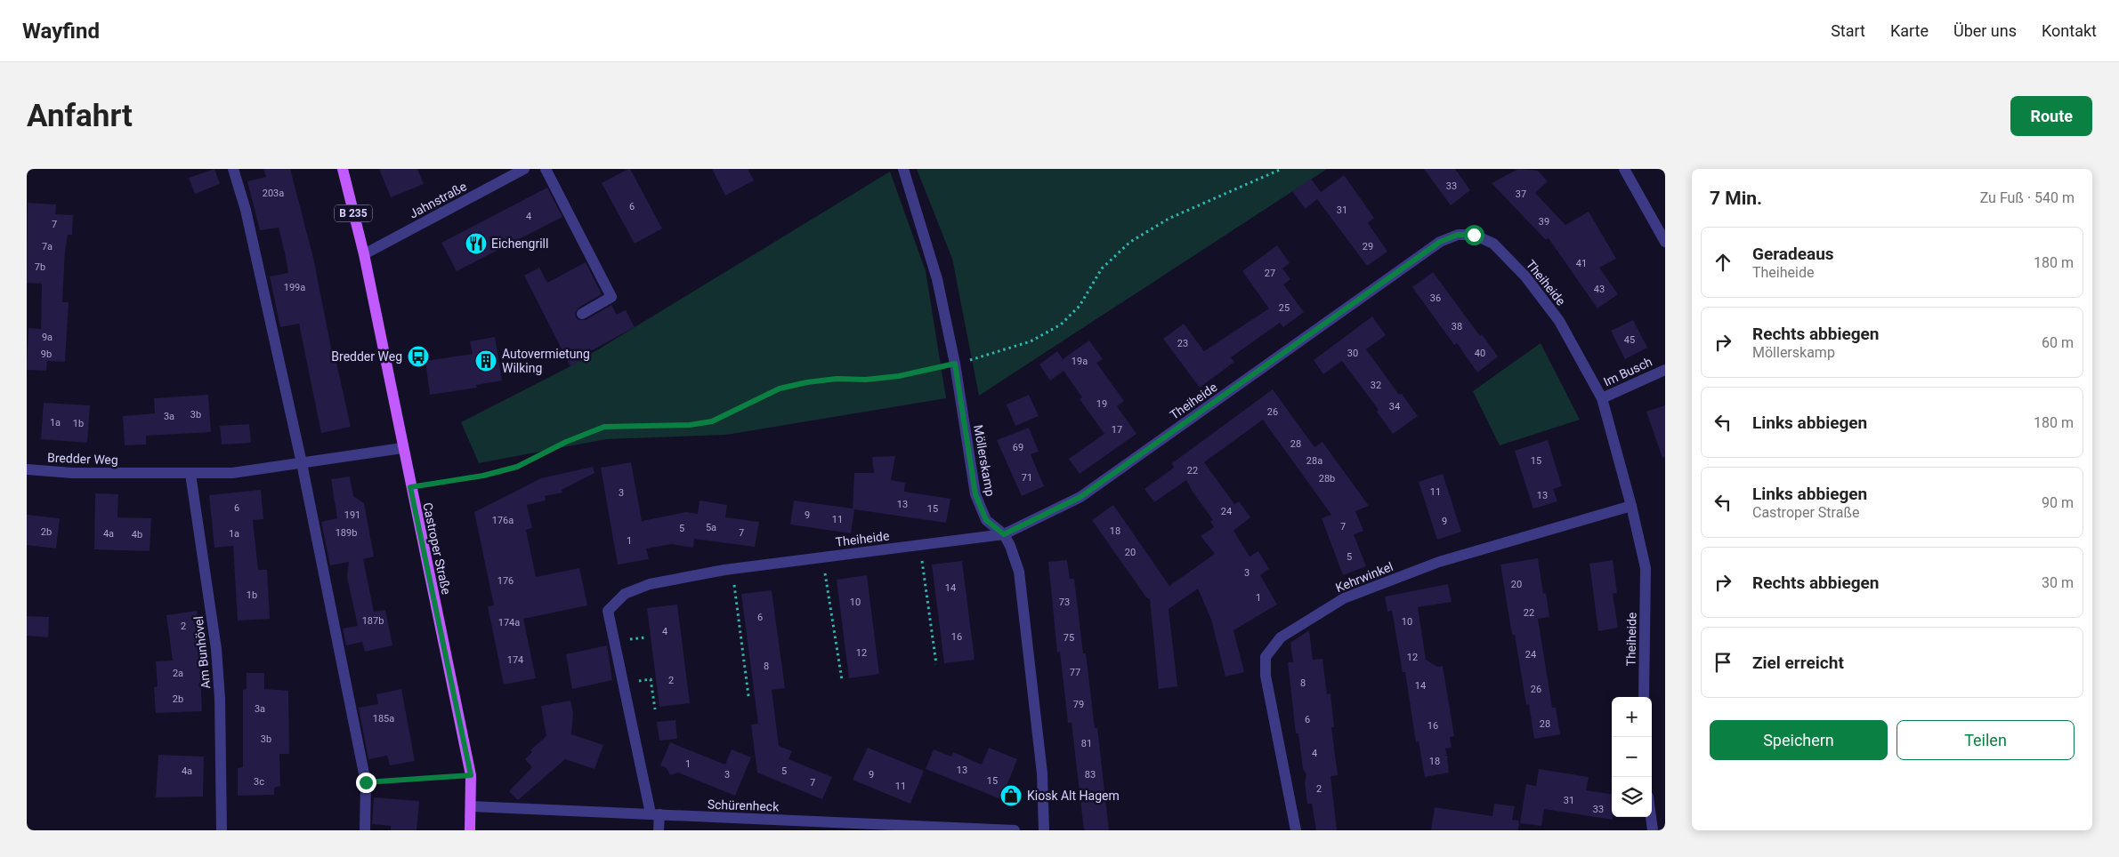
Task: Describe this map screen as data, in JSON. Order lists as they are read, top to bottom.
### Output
{
  "streets": {
    "main road": ["B 235", "Castroper Straße"],
    "street": [
      "Jahnstraße",
      "Theiheide",
      "Im Busch",
      "Bredder Weg",
      "Möllerskamp",
      "Kehrwinkel",
      "Am Bunhövel",
      "Schürenheck"
    ]
  },
  "crossings": [
    ["Jahnstraße", "Castroper Straße"],
    ["Theiheide", "Im Busch"],
    ["Theiheide", "Möllerskamp"],
    ["Theiheide", "Kehrwinkel"],
    ["Theiheide", "Schürenheck"],
    ["Bredder Weg", "Castroper Straße"],
    ["Bredder Weg", "Am Bunhövel"],
    ["Castroper Straße", "Schürenheck"]
  ],
  "places": {
    "restaurant": ["Eichengrill"],
    "bus stop": ["Bredder Weg"],
    "building": ["Autovermietung Wilking"],
    "shop": ["Kiosk Alt Hagem"]
  },
  "house_numbers": [
    "33",
    "203a",
    "37",
    "6",
    "31",
    "4",
    "39",
    "7",
    "7a",
    "29",
    "41",
    "7b",
    "27",
    "199a",
    "43",
    "36",
    "25",
    "38",
    "9a",
    "45",
    "23",
    "30",
    "40",
    "9b",
    "19a",
    "32",
    "19",
    "34",
    "26",
    "3b",
    "3a",
    "1a",
    "1b",
    "17",
    "28",
    "69",
    "28a",
    "15",
    "22",
    "71",
    "28b",
    "11",
    "3",
    "13",
    "13",
    "6",
    "15",
    "24",
    "191",
    "9",
    "11",
    "176a",
    "9",
    "7",
    "5a",
    "5",
    "18",
    "2b",
    "189b",
    "7",
    "4a",
    "1a",
    "4b",
    "1",
    "20",
    "5",
    "3",
    "176",
    "20",
    "14",
    "1b",
    "1",
    "10",
    "73",
    "22",
    "6",
    "187b",
    "10",
    "174a",
    "2",
    "4",
    "16",
    "75",
    "12",
    "24",
    "12",
    "174",
    "8",
    "77",
    "2a",
    "2",
    "8",
    "14",
    "26",
    "2b",
    "79",
    "3a",
    "185a",
    "6",
    "28",
    "16",
    "3b",
    "81",
    "4",
    "18",
    "1",
    "13",
    "4a",
    "5",
    "3",
    "9",
    "83",
    "15",
    "3c",
    "7",
    "11",
    "2",
    "31",
    "33"
  ],
  "page": {
    "header": "Wayfind",
    "nav": [
      "Start",
      "Karte",
      "Über uns",
      "Kontakt"
    ],
    "buttons": [
      "Route",
      ["Speichern", "Teilen"]
    ],
    "title": "Anfahrt",
    "heading": ["7 Min.", "Zu Fuß · 540 m"],
    "list": [
      ["Geradeaus", "Theiheide", "180 m"],
      ["Rechts abbiegen", "Möllerskamp", "60 m"],
      ["Links abbiegen", "180 m"],
      ["Links abbiegen", "Castroper Straße", "90 m"],
      ["Rechts abbiegen", "30 m"],
      "Ziel erreicht"
    ],
    "map_buttons": ["+", "−"]
  }
}
